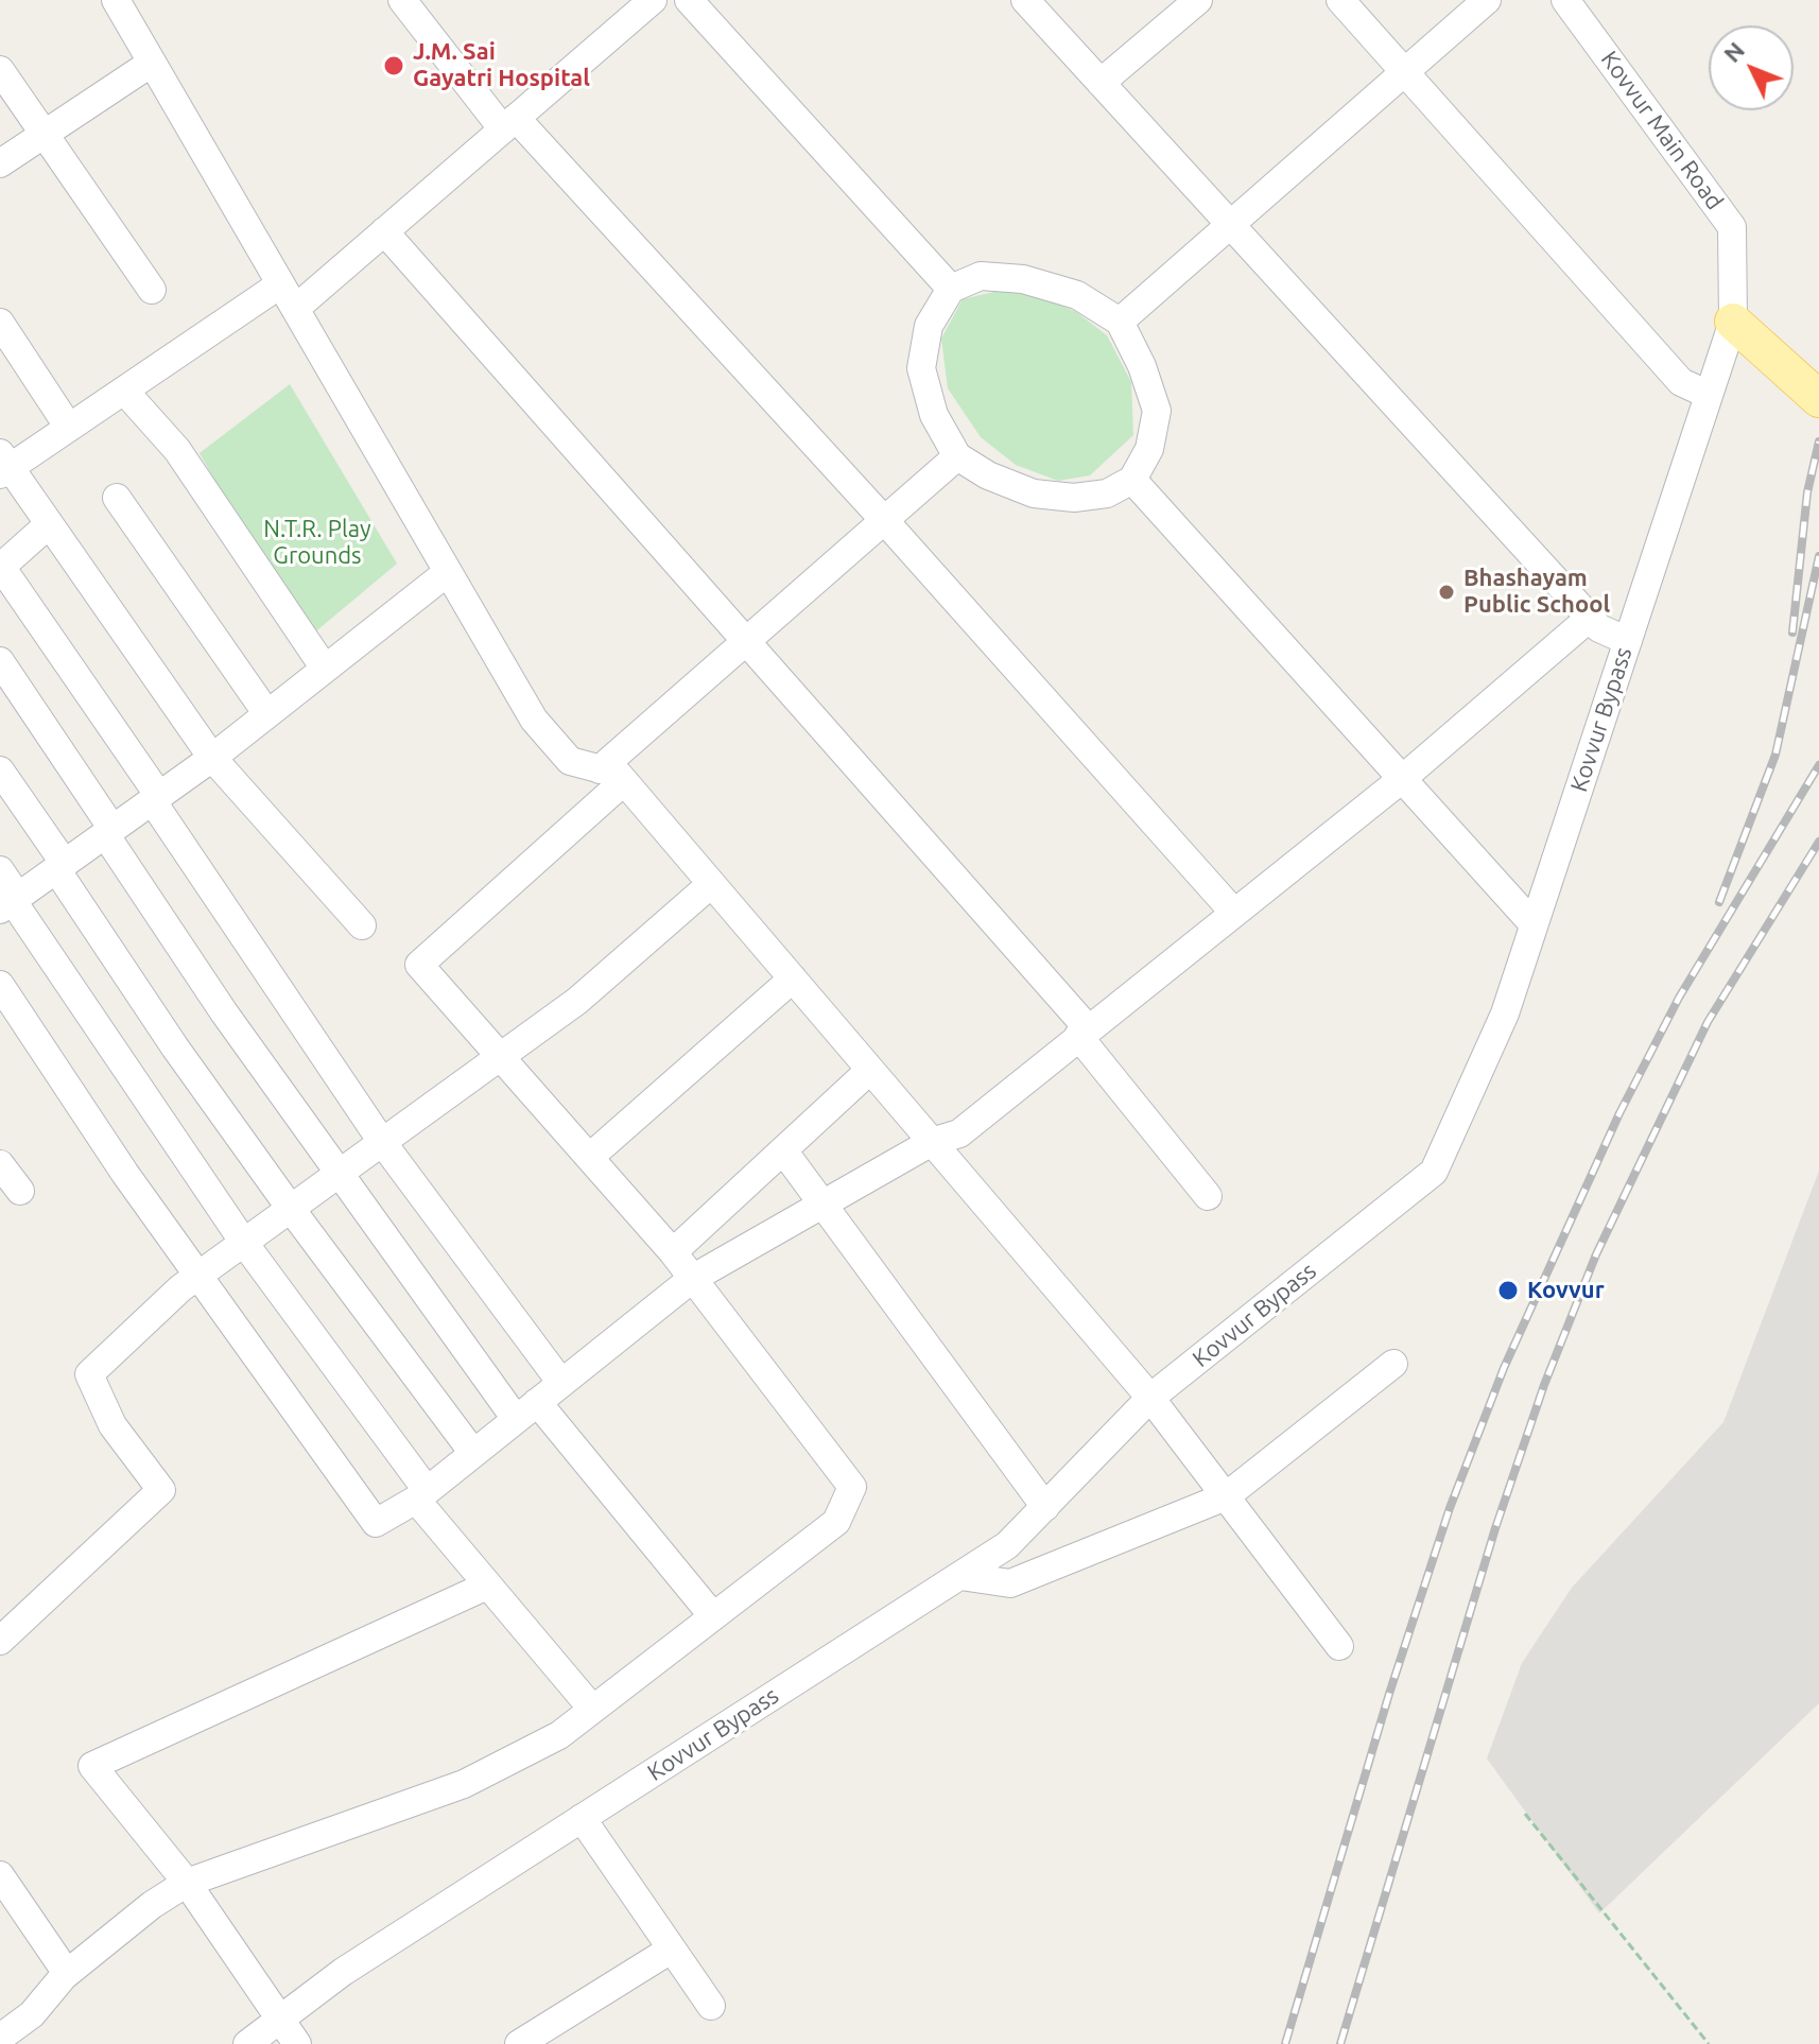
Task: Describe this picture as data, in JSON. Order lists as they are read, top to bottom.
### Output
{
  "streets": {
    "street": ["Kovvur Main Road", "Kovvur Bypass"]
  },
  "crossings": [
    ["Kovvur Main Road", "Kovvur Bypass"]
  ],
  "parks": ["N.T.R. Play Grounds"],
  "places": ["J.M. Sai Gayatri Hospital", "Bhashayam Public School", "Kovvur"],
  "north": "top left"
}
